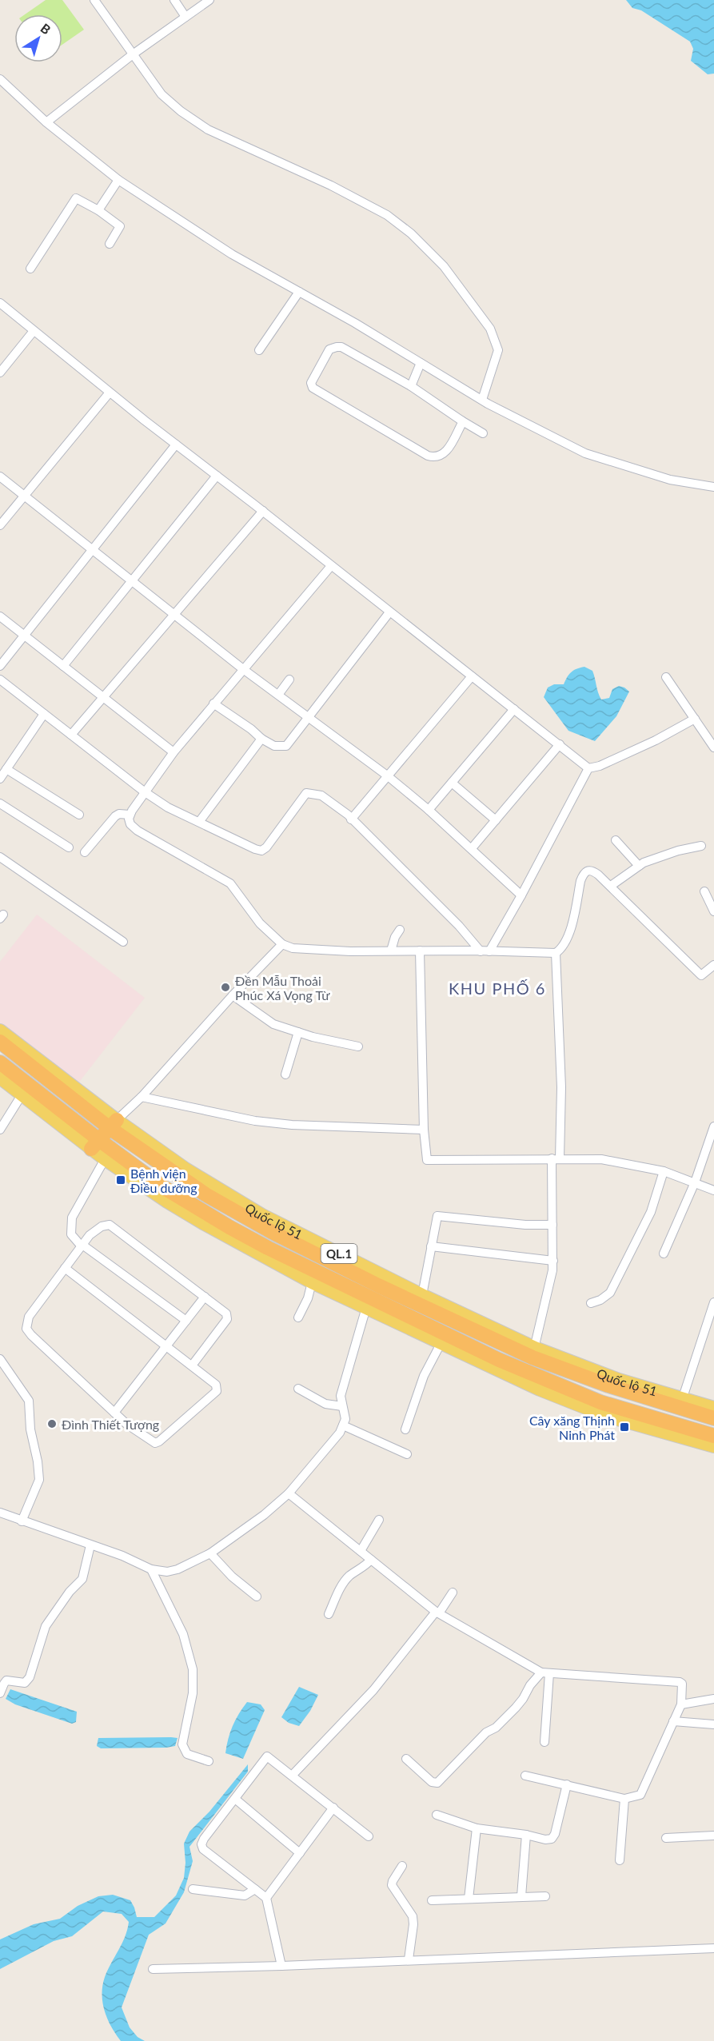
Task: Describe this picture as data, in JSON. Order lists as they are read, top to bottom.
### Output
{
  "streets": {
    "highway": ["Quốc lộ 51", "QL.1"]
  },
  "districts": ["KHU PHỐ 6"],
  "places": {
    "other": ["Đền Mẫu Thoải Phúc Xá Vọng Từ", "Đình Thiết Tượng"],
    "transit": ["Bệnh viện Điều dưỡng", "Cây xăng Thịnh Ninh Phát"]
  },
  "north": "top right"
}
